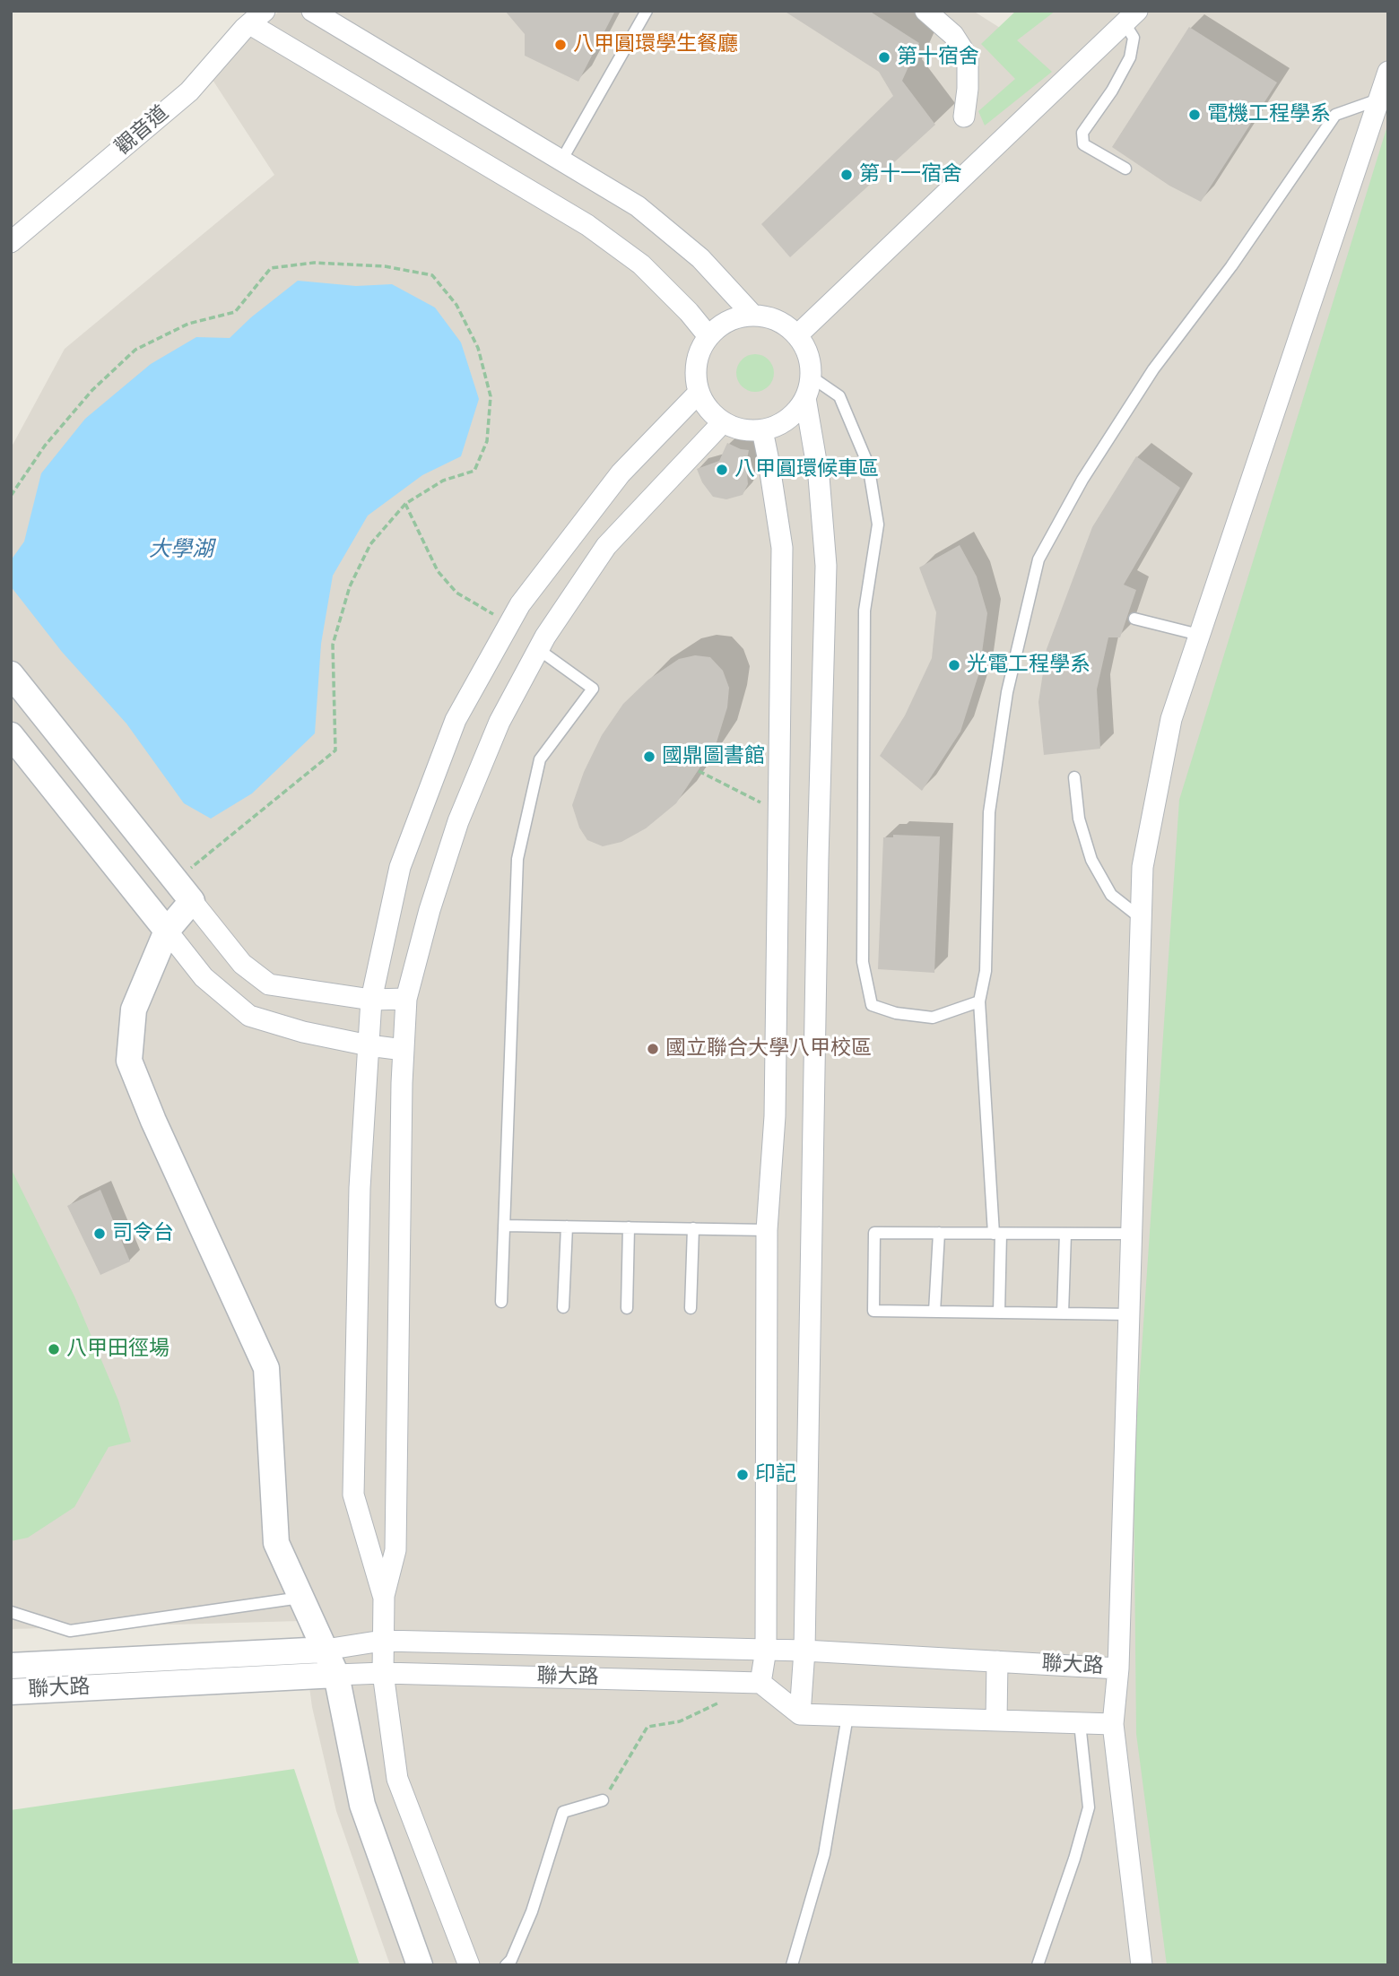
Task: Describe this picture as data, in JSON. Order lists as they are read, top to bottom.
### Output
{
  "streets": {
    "street": ["觀音道", "聯大路"]
  },
  "water": ["大學湖"],
  "places": [
    "八甲圓環學生餐廳",
    "第十宿舍",
    "電機工程學系",
    "第十一宿舍",
    "八甲圓環候車區",
    "光電工程學系",
    "國鼎圖書館",
    "國立聯合大學八甲校區",
    "司令台",
    "八甲田徑場",
    "印記"
  ]
}
